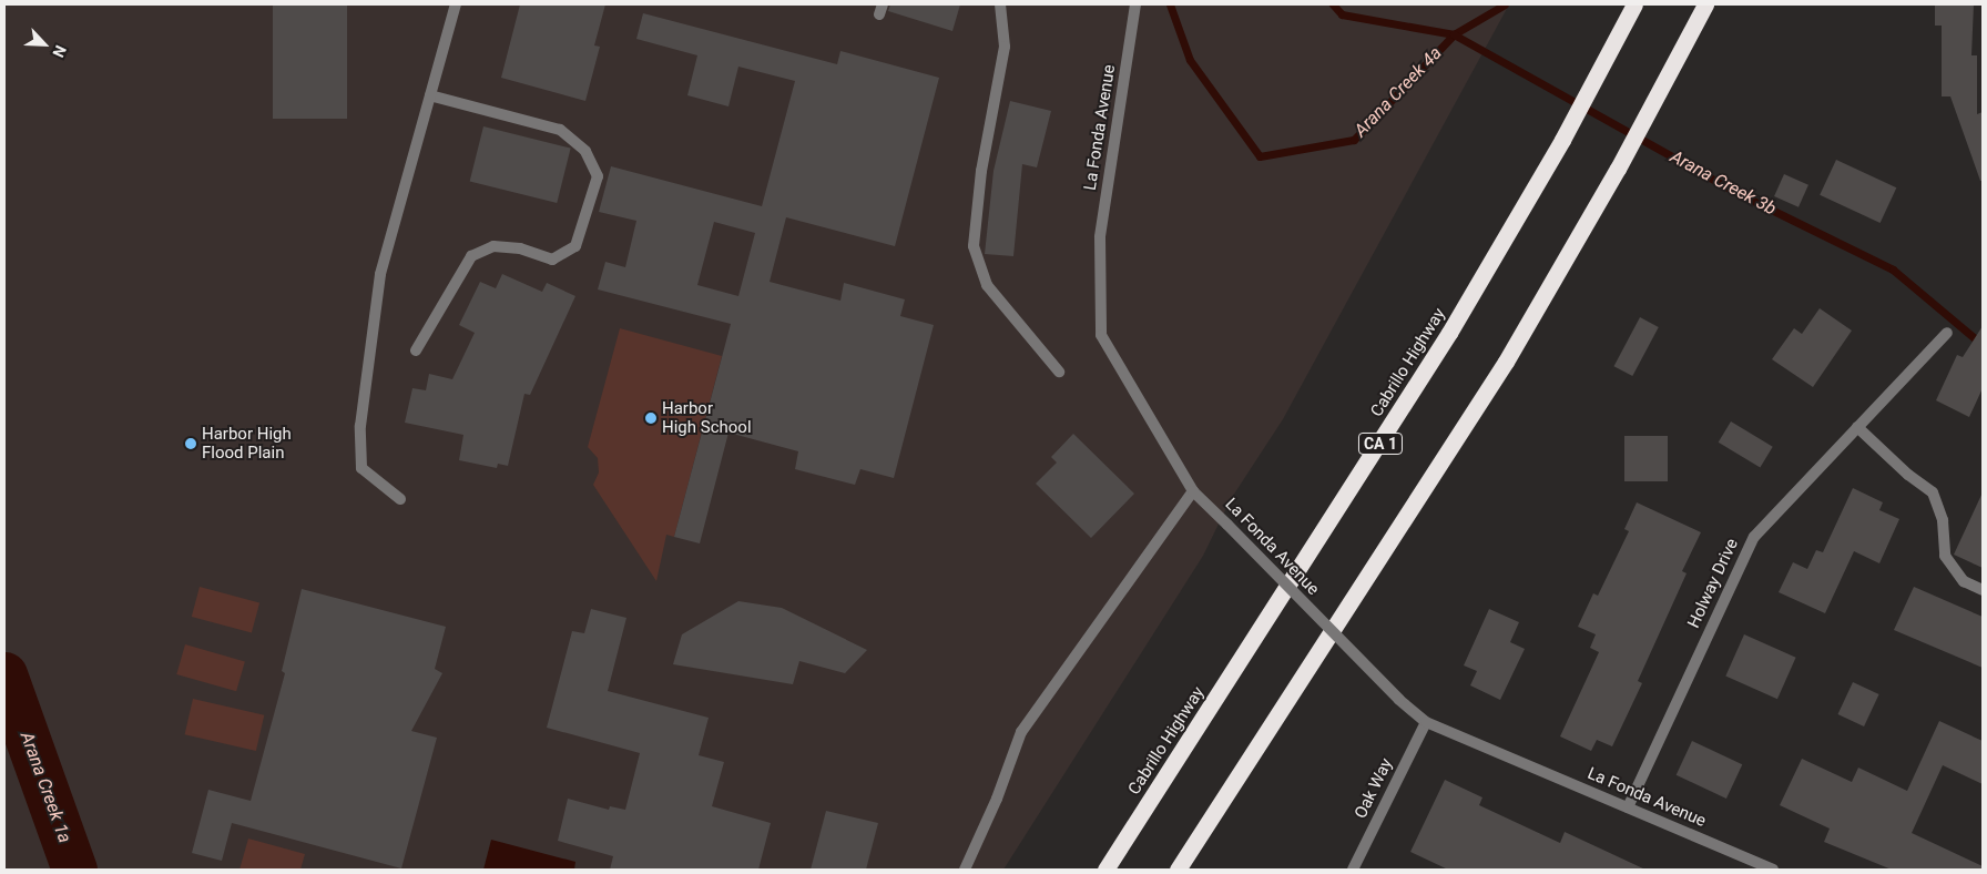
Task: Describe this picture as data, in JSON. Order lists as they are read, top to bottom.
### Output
{
  "streets": {
    "highway": ["Cabrillo Highway", "CA 1"],
    "street": ["La Fonda Avenue", "Holway Drive", "Oak Way"]
  },
  "crossings": [
    ["La Fonda Avenue", "Holway Drive"],
    ["La Fonda Avenue", "Oak Way"]
  ],
  "water": ["Arana Creek 4a", "Arana Creek 3b", "Arana Creek 1a"],
  "places": ["Harbor High School", "Harbor High Flood Plain"],
  "north": "bottom right"
}
